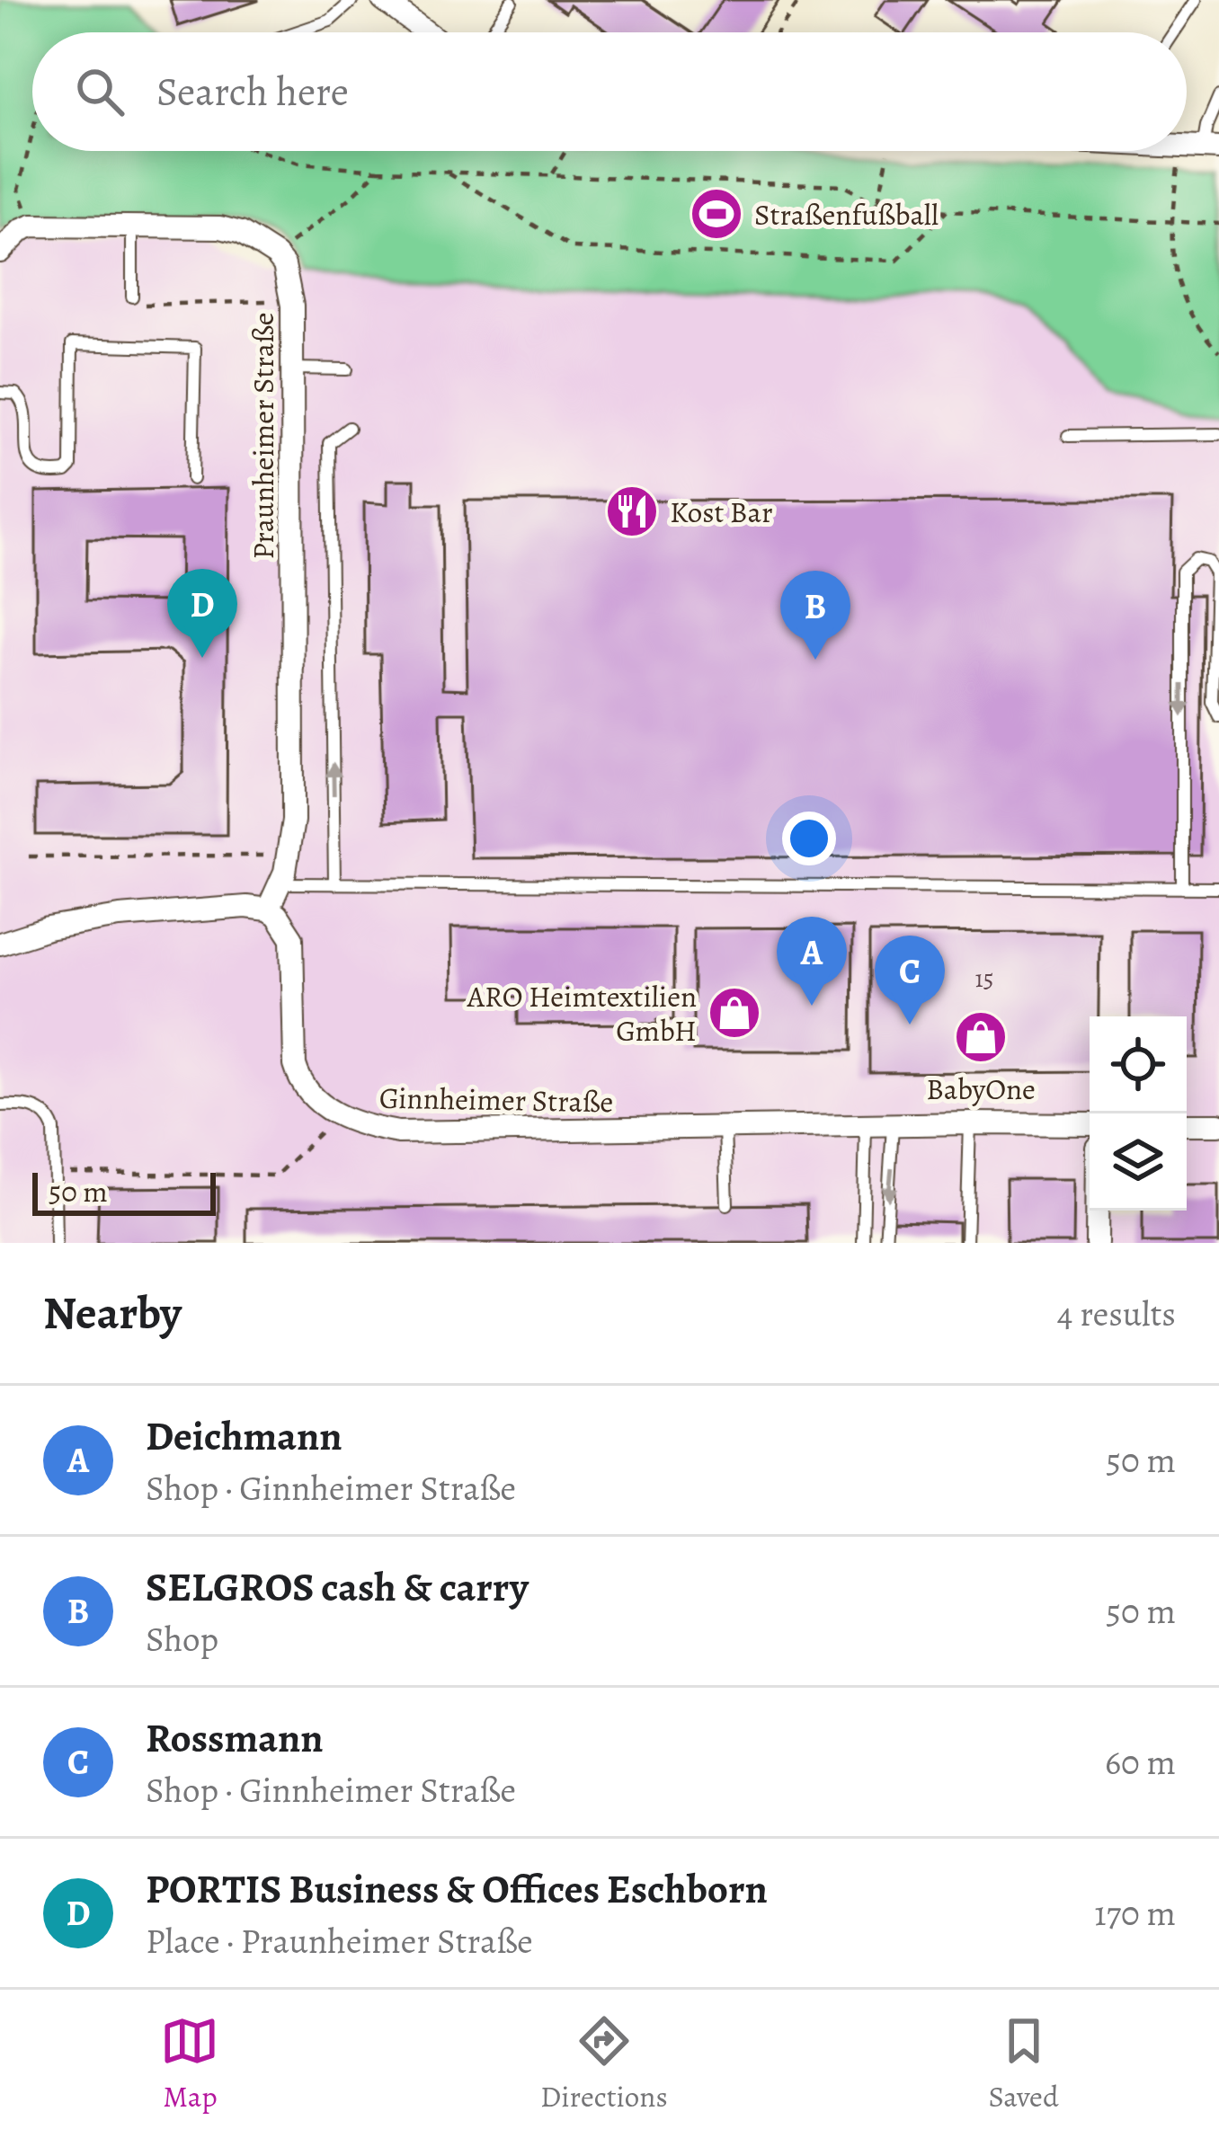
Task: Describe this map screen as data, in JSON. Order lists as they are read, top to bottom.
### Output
{
  "streets": {
    "street": ["Praunheimer Straße", "Ginnheimer Straße"]
  },
  "crossings": [
    ["Praunheimer Straße", "Ginnheimer Straße"]
  ],
  "places": {
    "sports": ["Straßenfußball"],
    "restaurant": ["Kost Bar"],
    "shop": ["ARO Heimtextilien GmbH", "BabyOne"]
  },
  "house_numbers": ["15"],
  "scale_bar": "50 m",
  "page": {
    "search": "Search here",
    "pins": [
      "D",
      "B",
      "A",
      "C"
    ],
    "scale": "50 m",
    "heading": ["Nearby", "4 results"],
    "list": [
      {
        "mark": "A",
        "name": "Deichmann",
        "note": "Shop · Ginnheimer Straße",
        "value": "50 m"
      },
      {
        "mark": "B",
        "name": "SELGROS cash & carry",
        "note": "Shop",
        "value": "50 m"
      },
      {
        "mark": "C",
        "name": "Rossmann",
        "note": "Shop · Ginnheimer Straße",
        "value": "60 m"
      },
      {
        "mark": "D",
        "name": "PORTIS Business & Offices Eschborn",
        "note": "Place · Praunheimer Straße",
        "value": "170 m"
      }
    ],
    "nav": ["Map", "Directions", "Saved"]
  }
}
